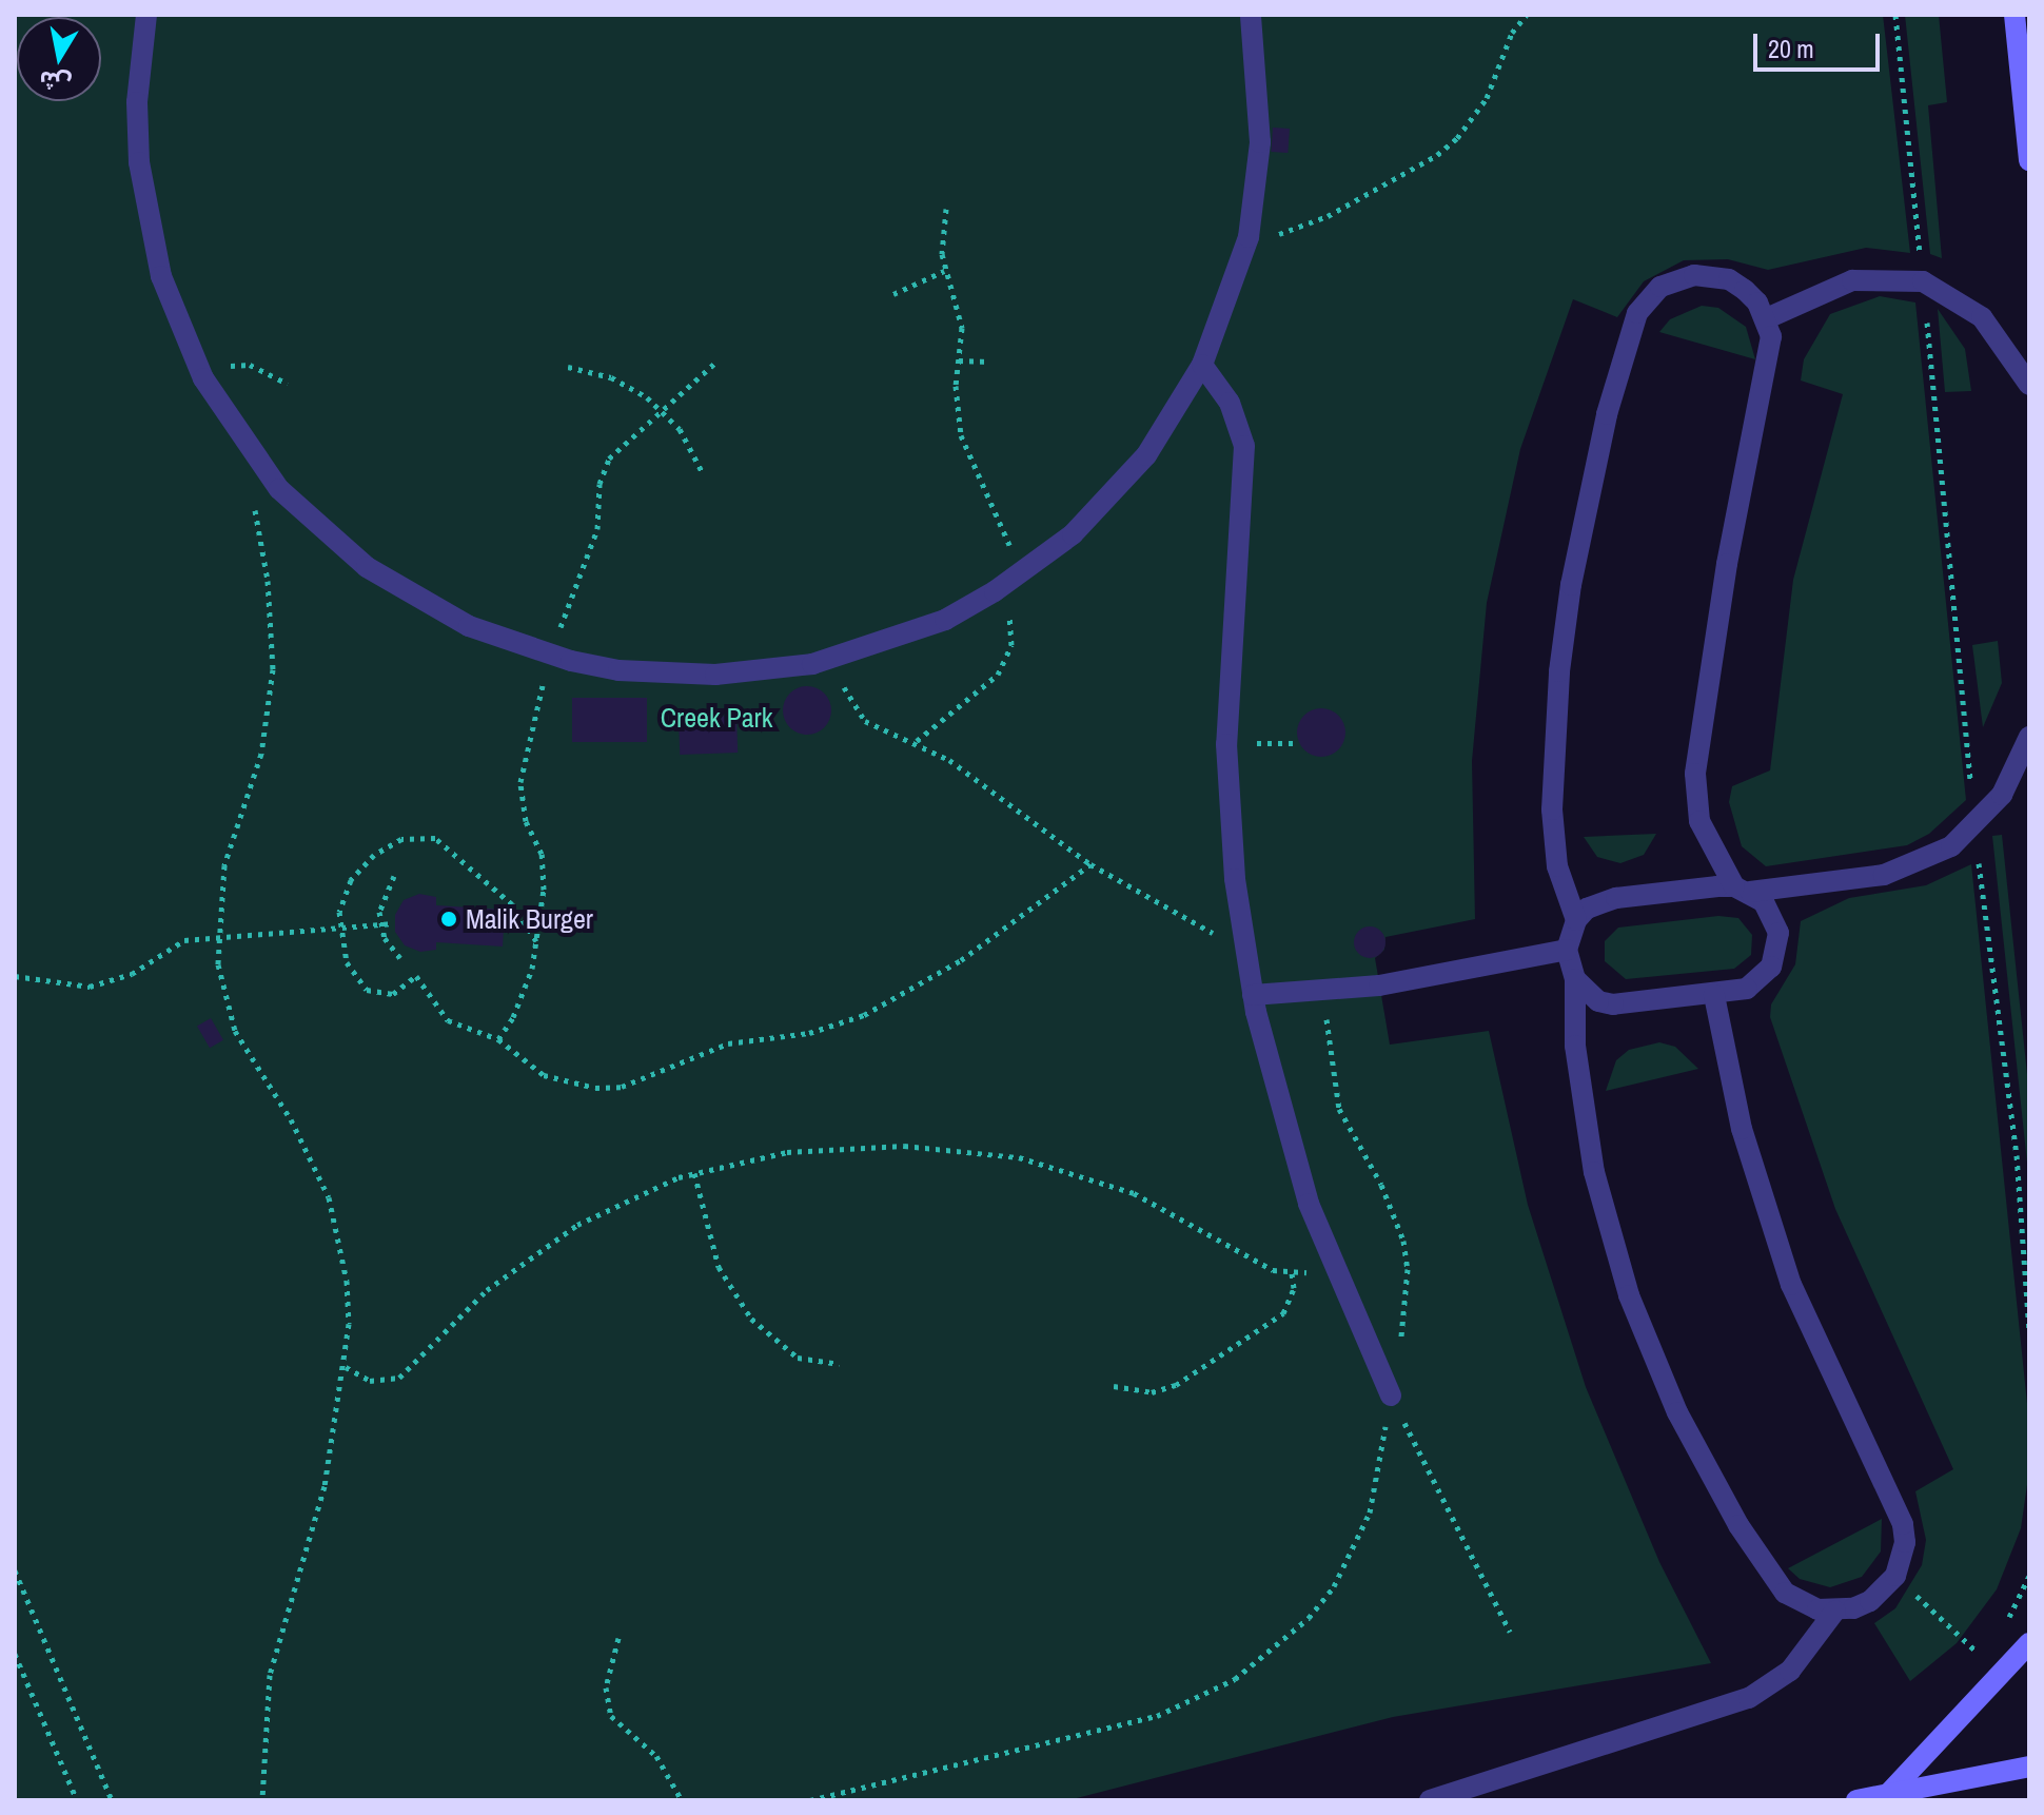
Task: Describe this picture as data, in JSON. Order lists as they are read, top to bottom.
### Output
{
  "parks": ["Creek Park"],
  "places": ["Malik Burger"],
  "scale_bar": "20 m",
  "north": "bottom"
}
